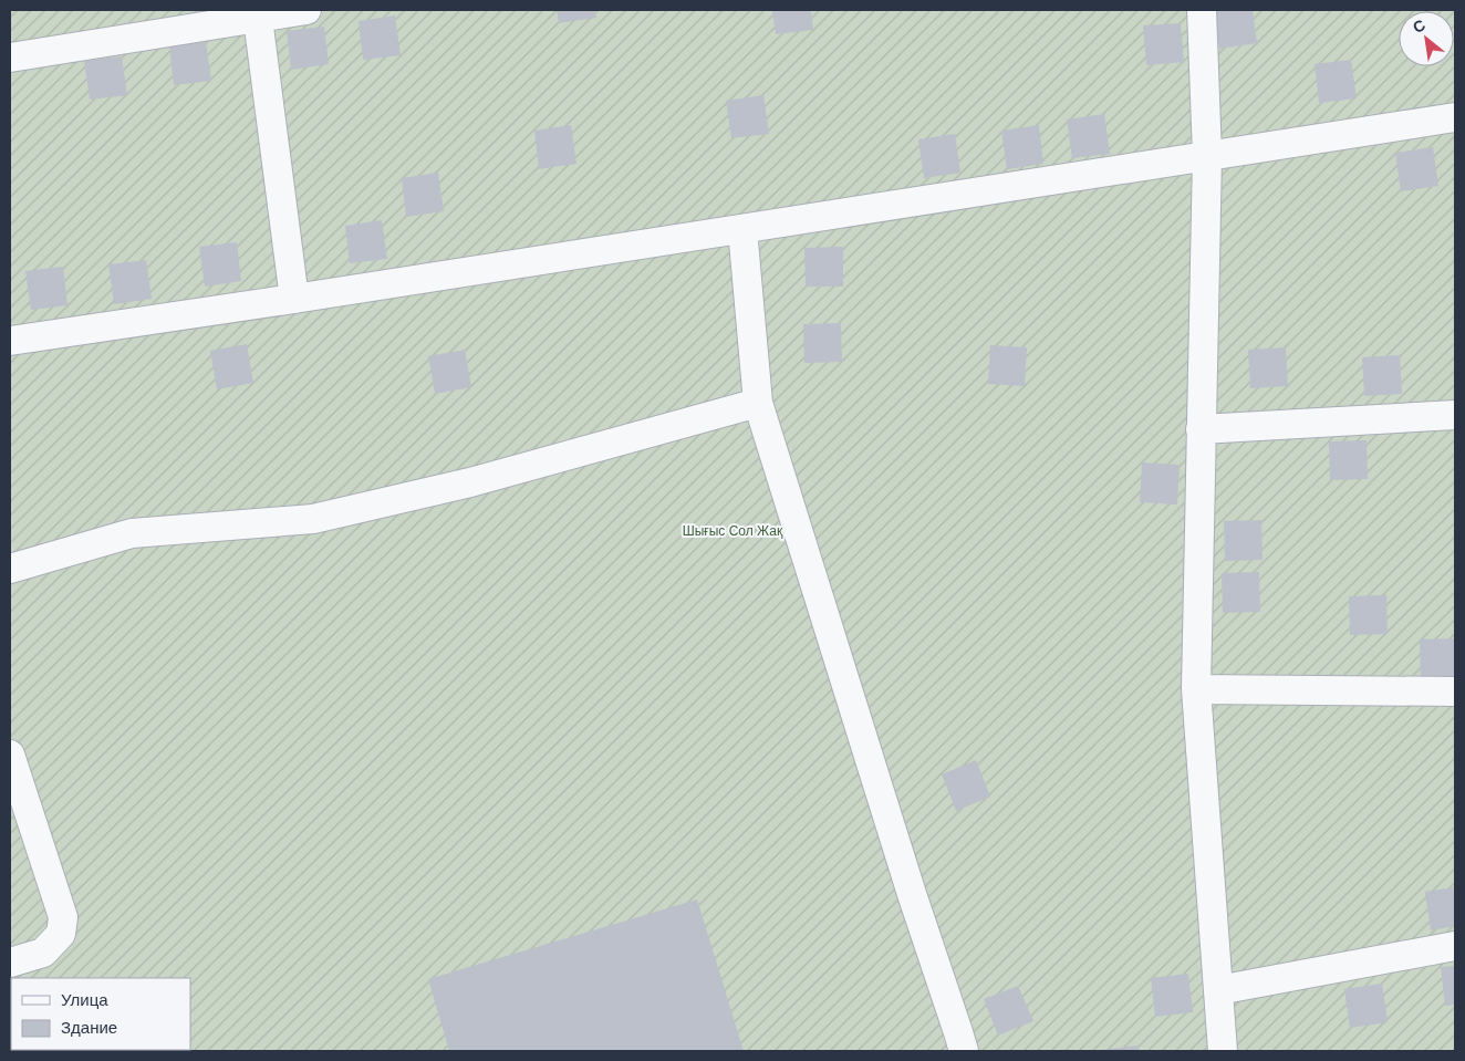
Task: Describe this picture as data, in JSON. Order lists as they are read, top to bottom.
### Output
{
  "parks": ["Шығыс Сол Жақ"],
  "legend": ["Улица", "Здание"],
  "north": "top left"
}
